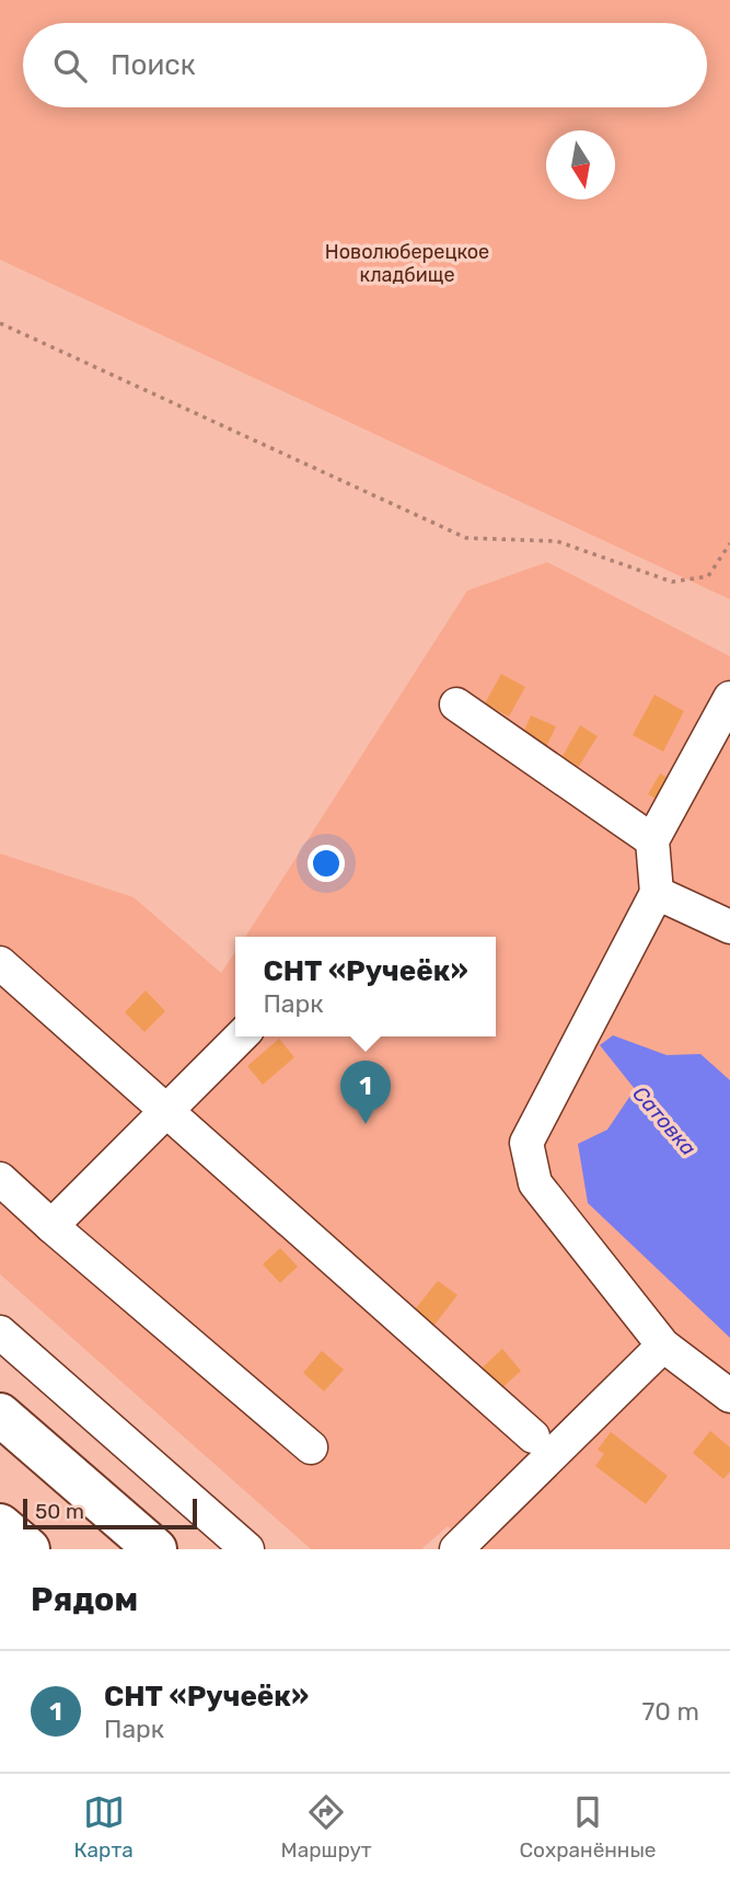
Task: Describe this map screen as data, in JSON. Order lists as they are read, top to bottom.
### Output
{
  "water": ["Сатовка"],
  "parks": ["Новолюберецкое кладбище"],
  "scale_bar": "50 m",
  "north": "bottom",
  "page": {
    "search": "Поиск",
    "popup": ["СНТ «Ручеёк»", "Парк"],
    "pins": "1",
    "scale": "50 m",
    "heading": "Рядом",
    "list": [
      {
        "mark": "1",
        "name": "СНТ «Ручеёк»",
        "note": "Парк",
        "value": "70 m"
      }
    ],
    "nav": ["Карта", "Маршрут", "Сохранённые"]
  }
}
